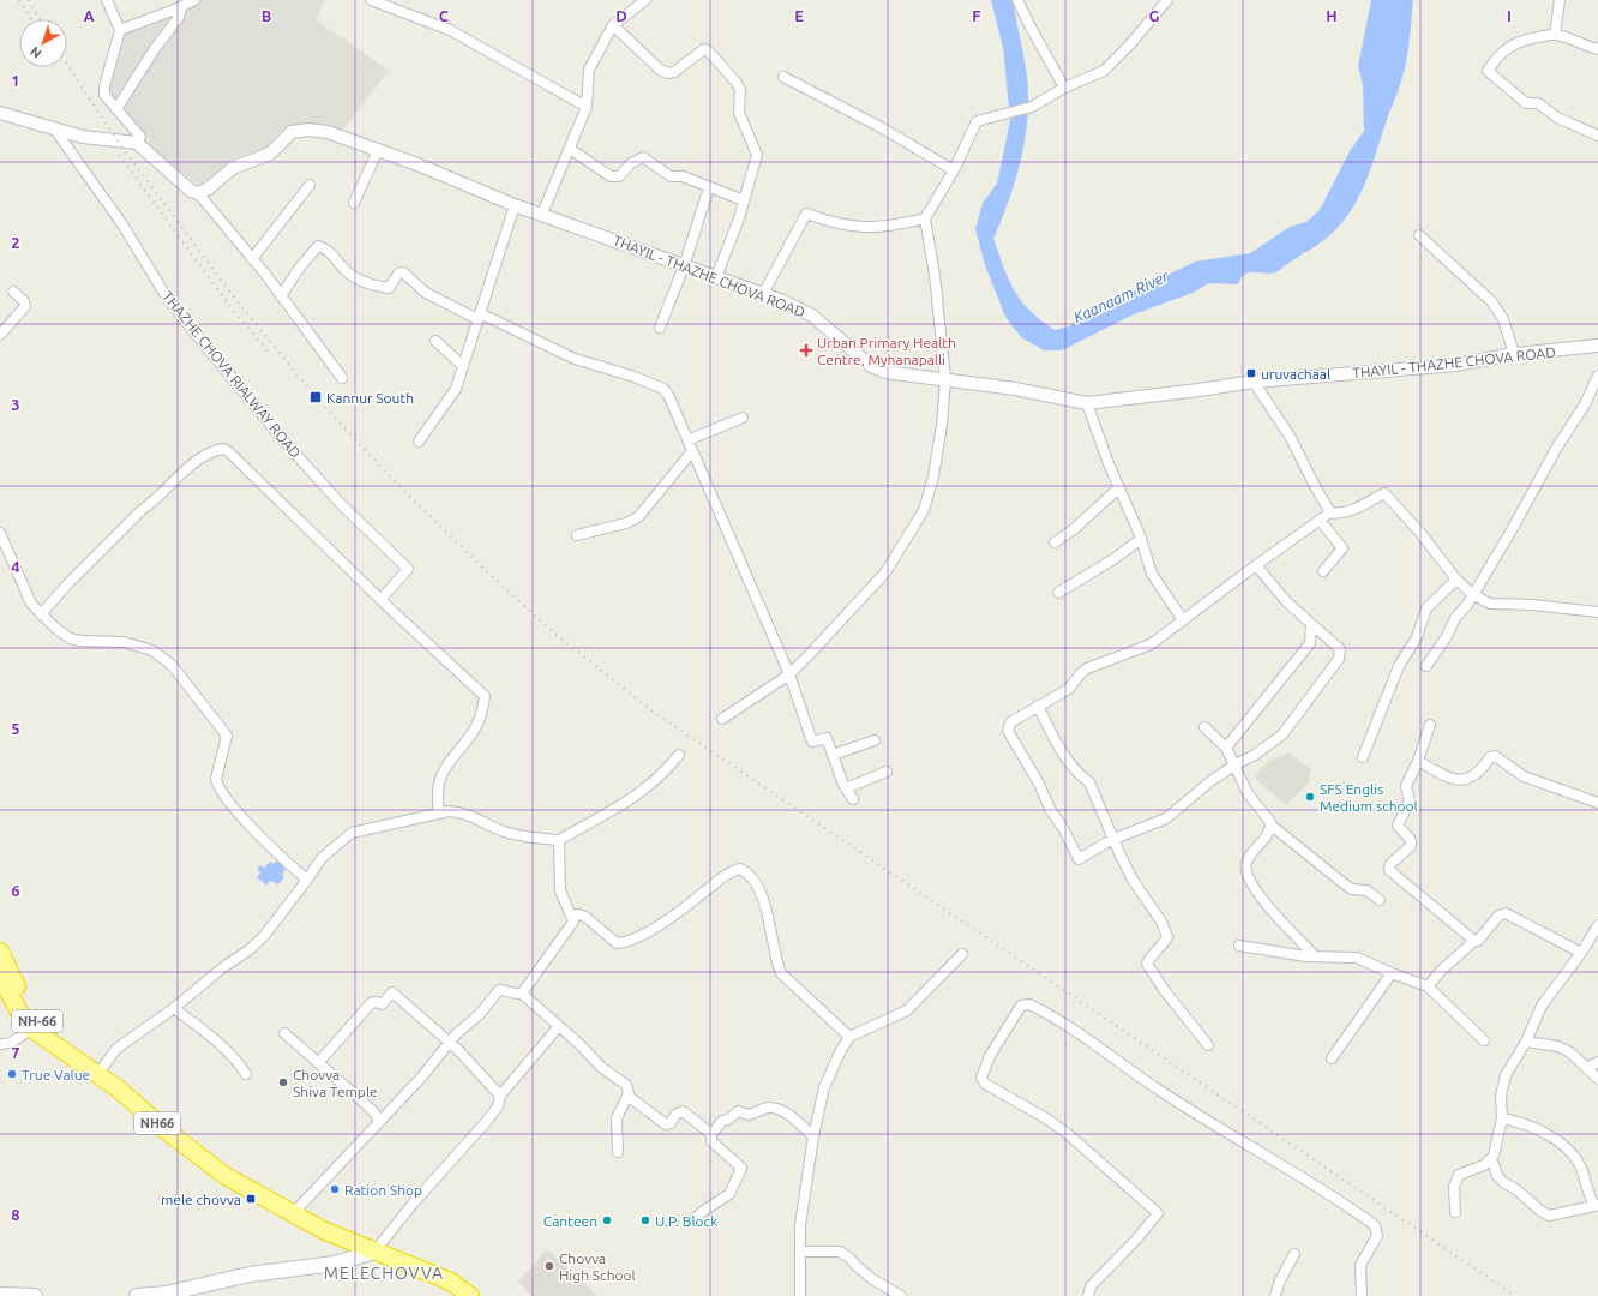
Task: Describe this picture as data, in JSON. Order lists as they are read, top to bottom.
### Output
{
  "streets": {
    "highway": ["NH-66", "NH66"],
    "street": ["THAYIL - THAZHE CHOVA ROAD", "THAZHE CHOVA RIALWAY ROAD"]
  },
  "crossings": [
    ["NH-66", "NH66"]
  ],
  "districts": ["MELECHOVVA"],
  "water": ["Kaanaam River"],
  "places": {
    "health": ["Urban Primary Health Centre, Myhanapalli"],
    "transit": ["uruvachaal", "Kannur South", "mele chovva"],
    "other": [
      "SFS Englis Medium school",
      "True Value",
      "Chovva Shiva Temple",
      "Ration Shop",
      "Canteen",
      "U.P. Block",
      "Chovva High School"
    ]
  },
  "north": "bottom left",
  "grid": {
    "columns": [
      "A",
      "B",
      "C",
      "D",
      "E",
      "F",
      "G",
      "H",
      "I"
    ],
    "rows": [
      "1",
      "2",
      "3",
      "4",
      "5",
      "6",
      "7",
      "8"
    ]
  }
}
